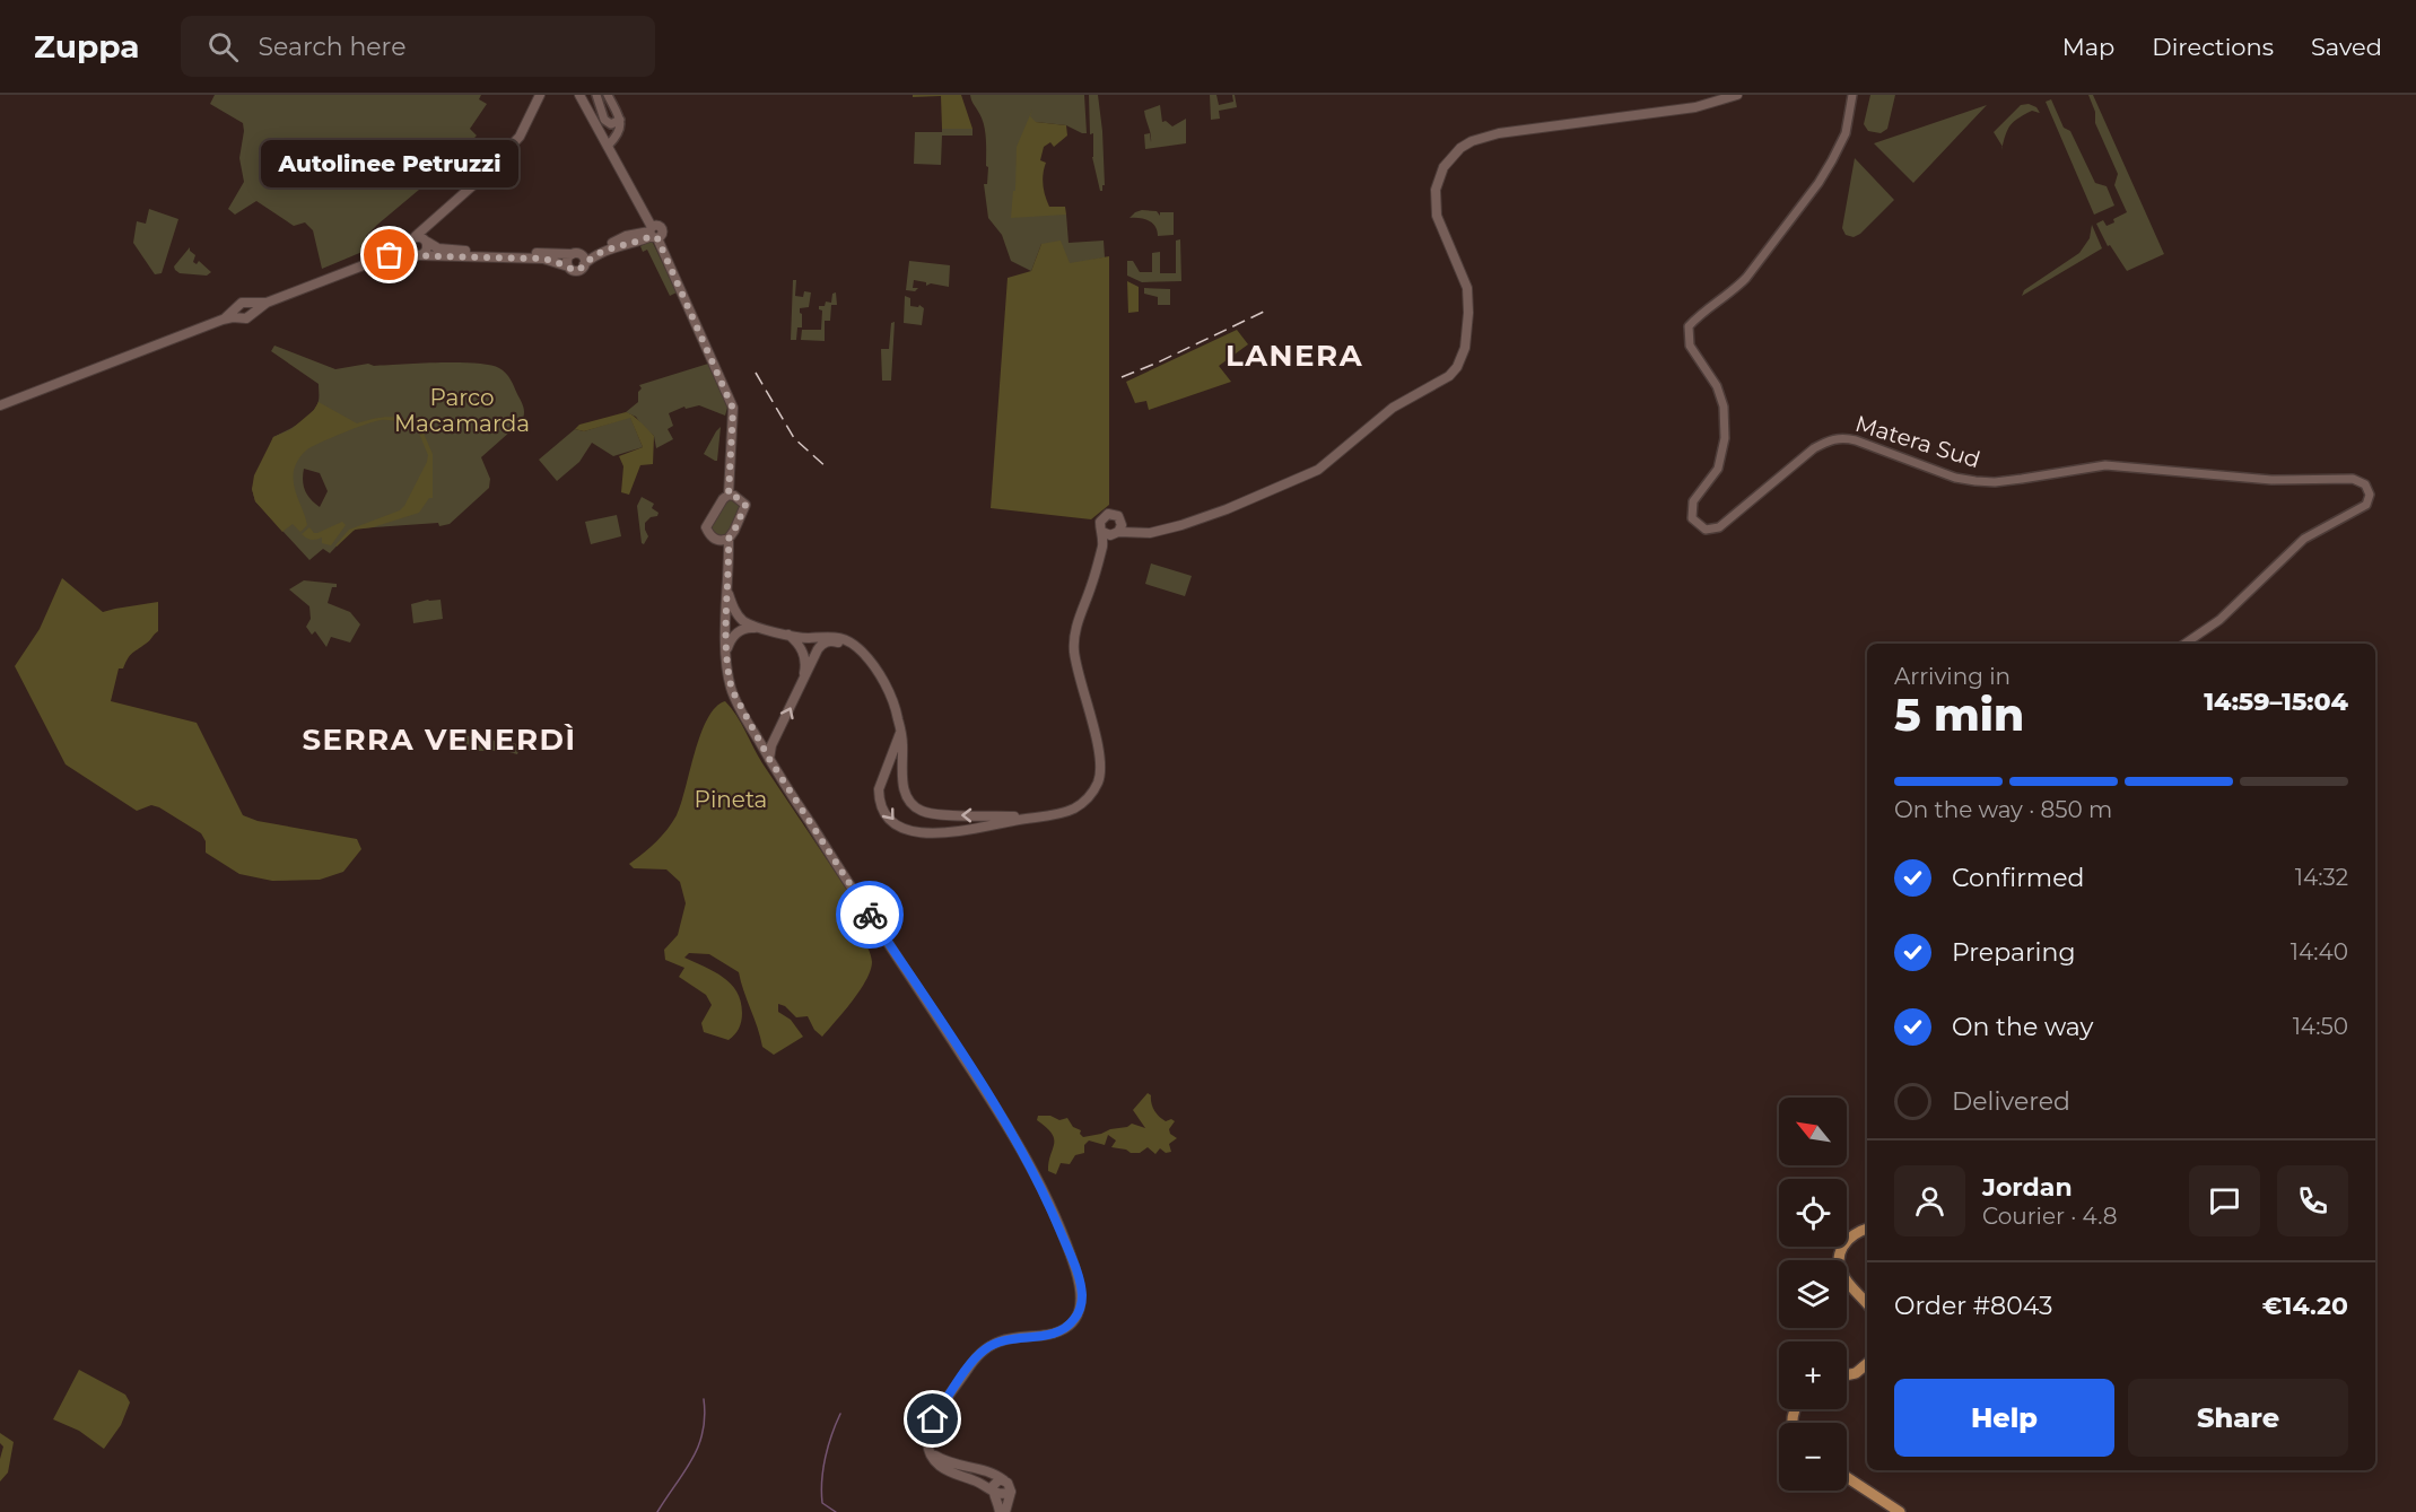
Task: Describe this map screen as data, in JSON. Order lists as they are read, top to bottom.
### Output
{
  "streets": {
    "street": ["Matera Sud"]
  },
  "districts": ["LANERA", "SERRA VENERDÌ"],
  "parks": ["Parco Macamarda", "Pineta"],
  "places": ["Autolinee Petruzzi"],
  "north": "top left",
  "page": {
    "header": "Zuppa",
    "search": "Search here",
    "nav": ["Map", "Directions", "Saved"],
    "bubble": "Autolinee Petruzzi",
    "heading": ["5 min", "Arriving in", "14:59–15:04"],
    "panel": [
      "Jordan",
      "Courier · 4.8",
      "Order #8043",
      "€14.20"
    ],
    "bar": "On the way · 850 m",
    "list": [
      ["Confirmed", "14:32"],
      ["Preparing", "14:40"],
      ["On the way", "14:50"],
      "Delivered"
    ],
    "map_buttons": ["+", "−"],
    "buttons": ["Help", "Share"]
  }
}
